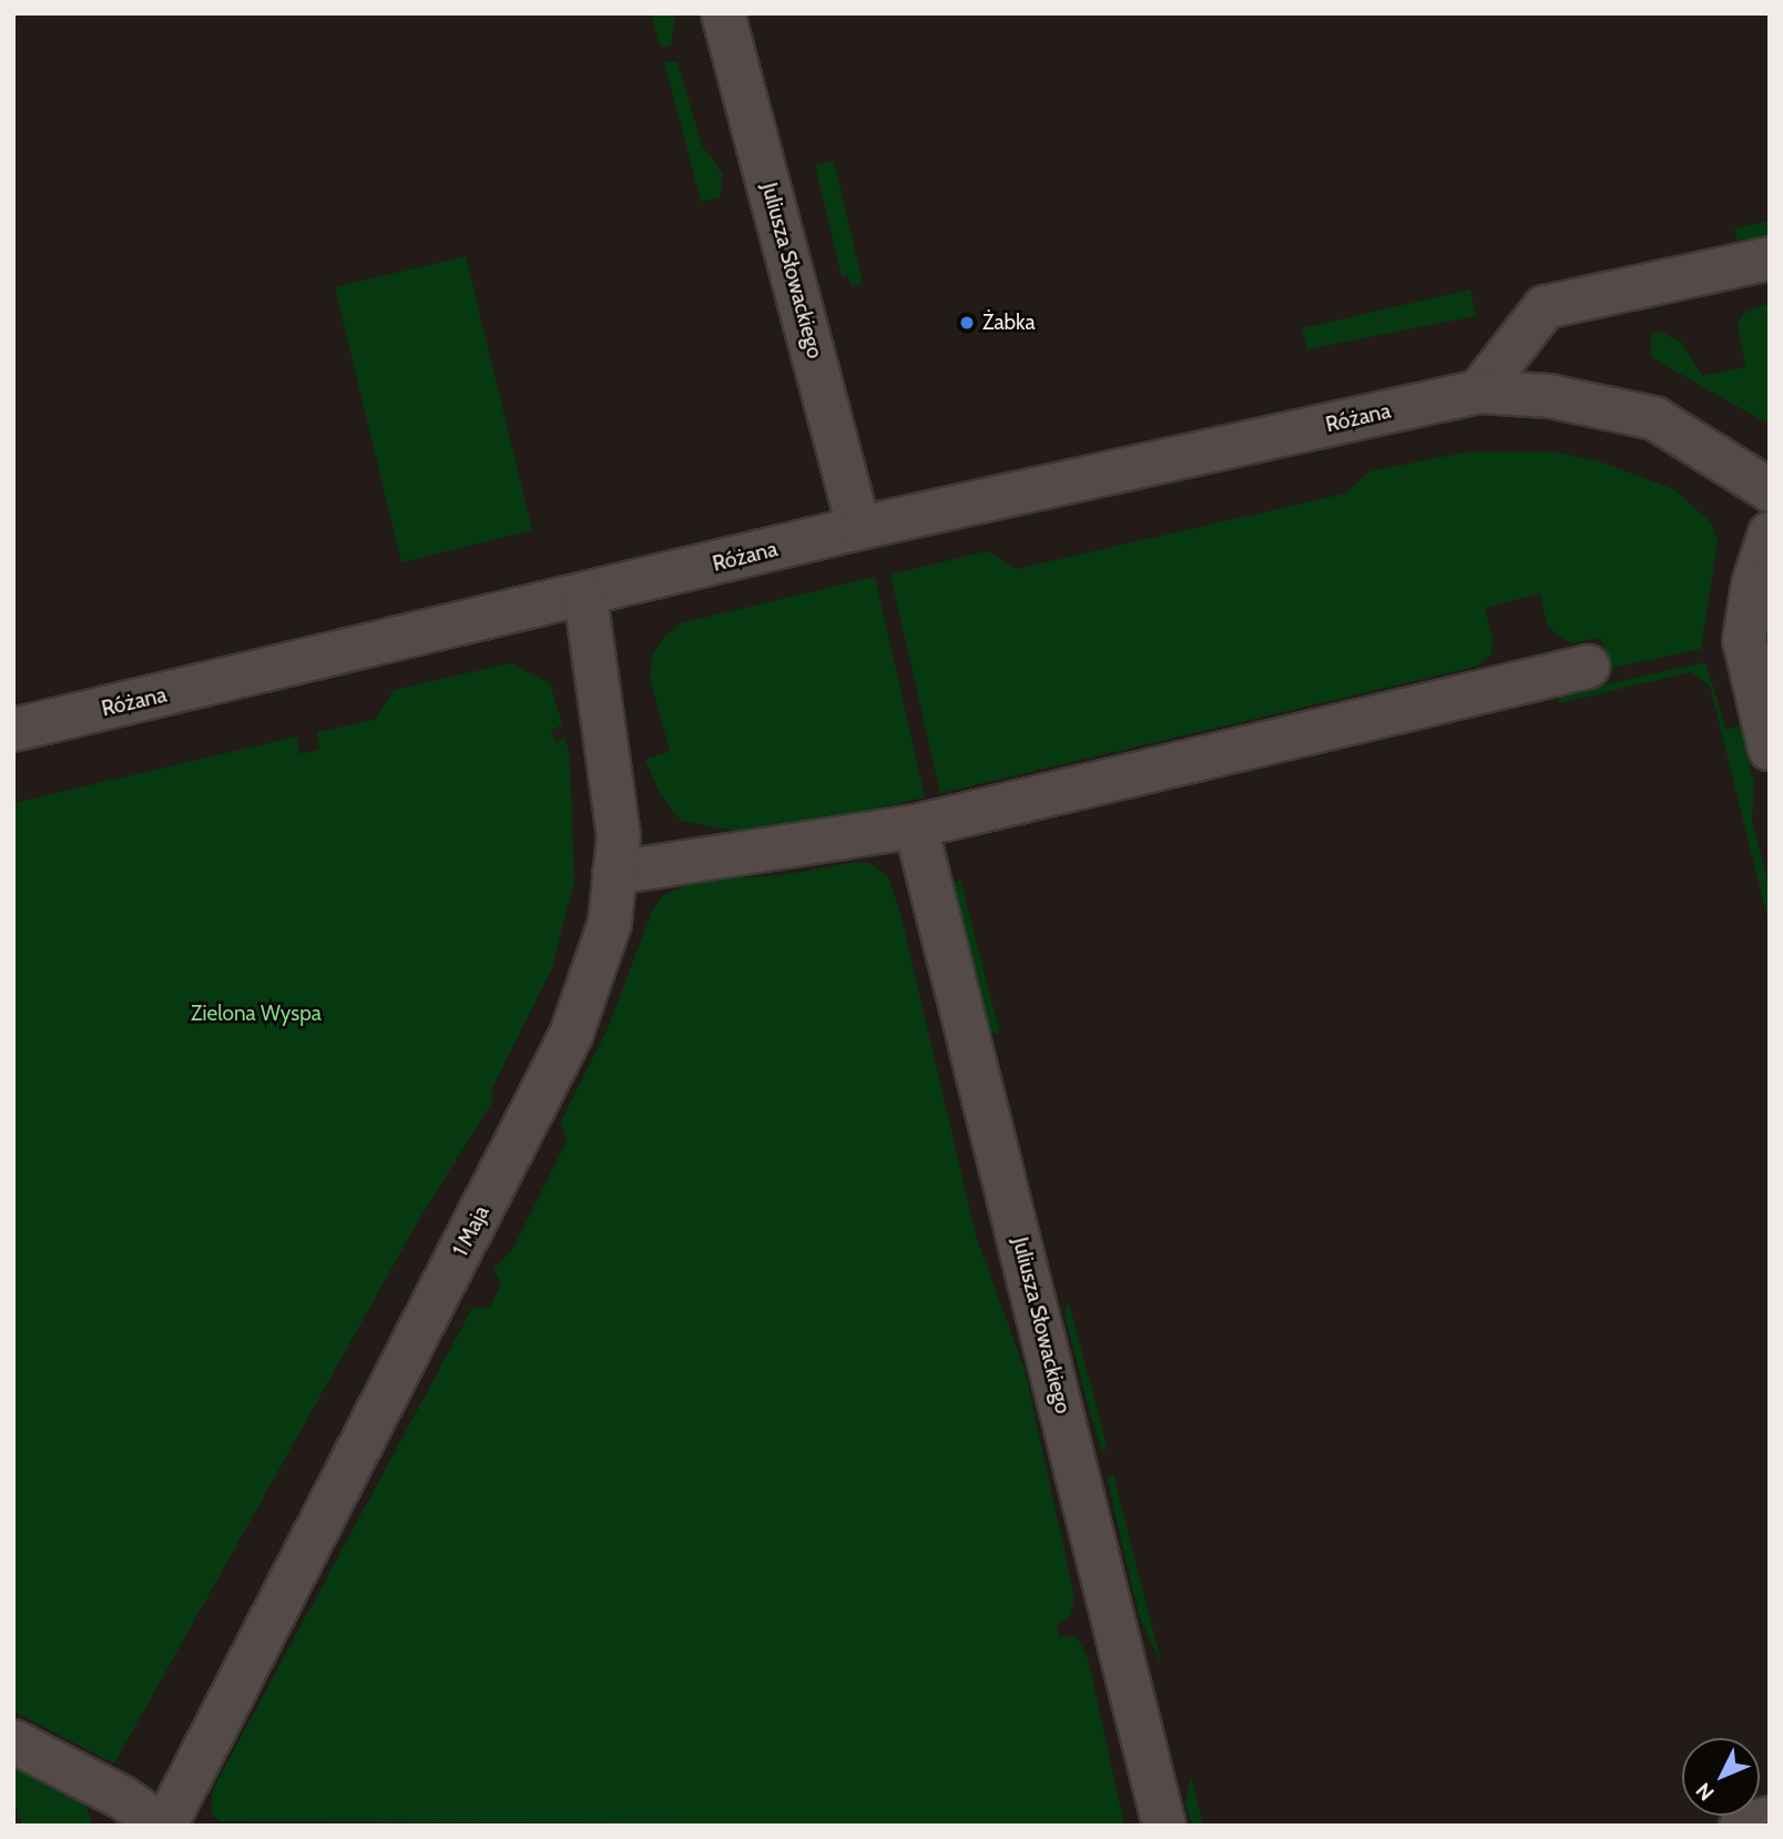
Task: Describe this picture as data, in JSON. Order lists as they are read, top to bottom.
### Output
{
  "streets": {
    "street": ["Juliusza Słowackiego", "Różana", "1 Maja"]
  },
  "crossings": [
    ["Juliusza Słowackiego", "Różana"],
    ["Różana", "1 Maja"]
  ],
  "parks": ["Zielona Wyspa"],
  "places": ["Żabka"],
  "north": "bottom left"
}
